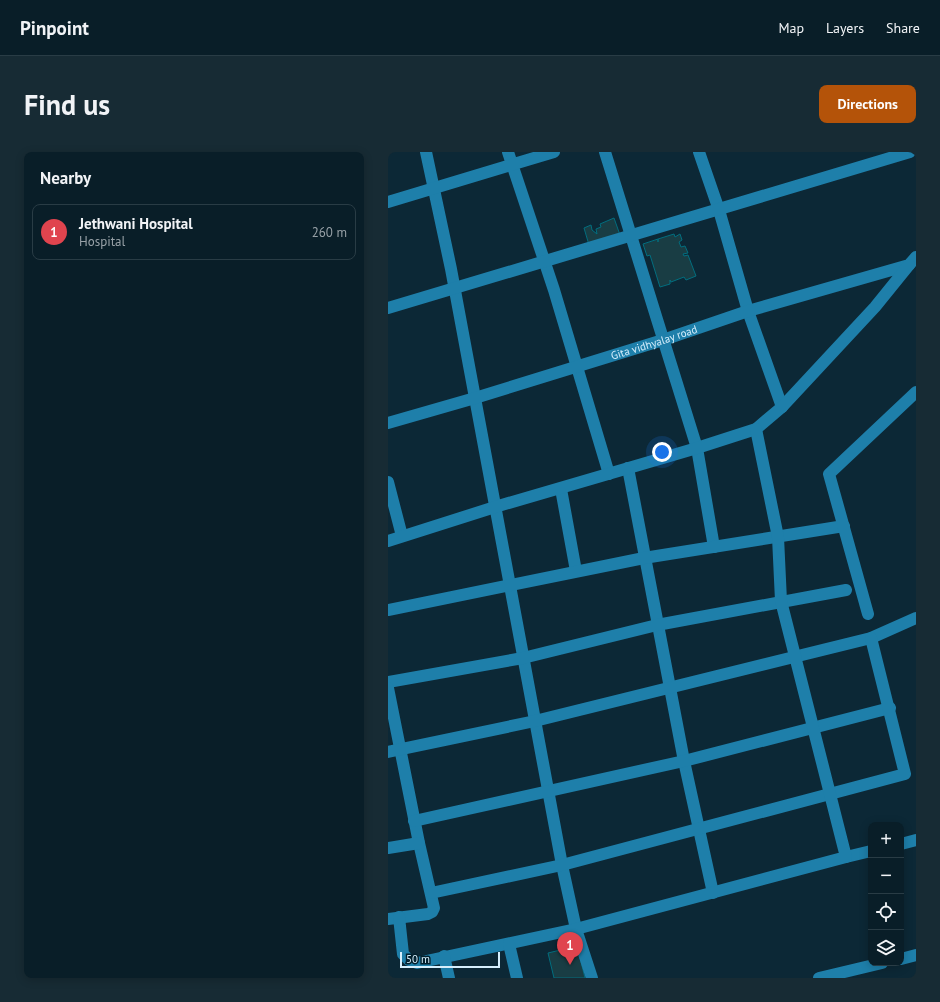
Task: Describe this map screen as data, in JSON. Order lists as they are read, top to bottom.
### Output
{
  "streets": {
    "street": ["Gita vidhyalay road"]
  },
  "scale_bar": "50 m",
  "page": {
    "header": "Pinpoint",
    "nav": ["Map", "Layers", "Share"],
    "buttons": "Directions",
    "title": "Find us",
    "heading": "Nearby",
    "list": [
      {
        "mark": "1",
        "name": "Jethwani Hospital",
        "note": "Hospital",
        "value": "260 m"
      }
    ],
    "map_buttons": ["+", "−"],
    "pins": "1",
    "scale": "50 m"
  }
}
